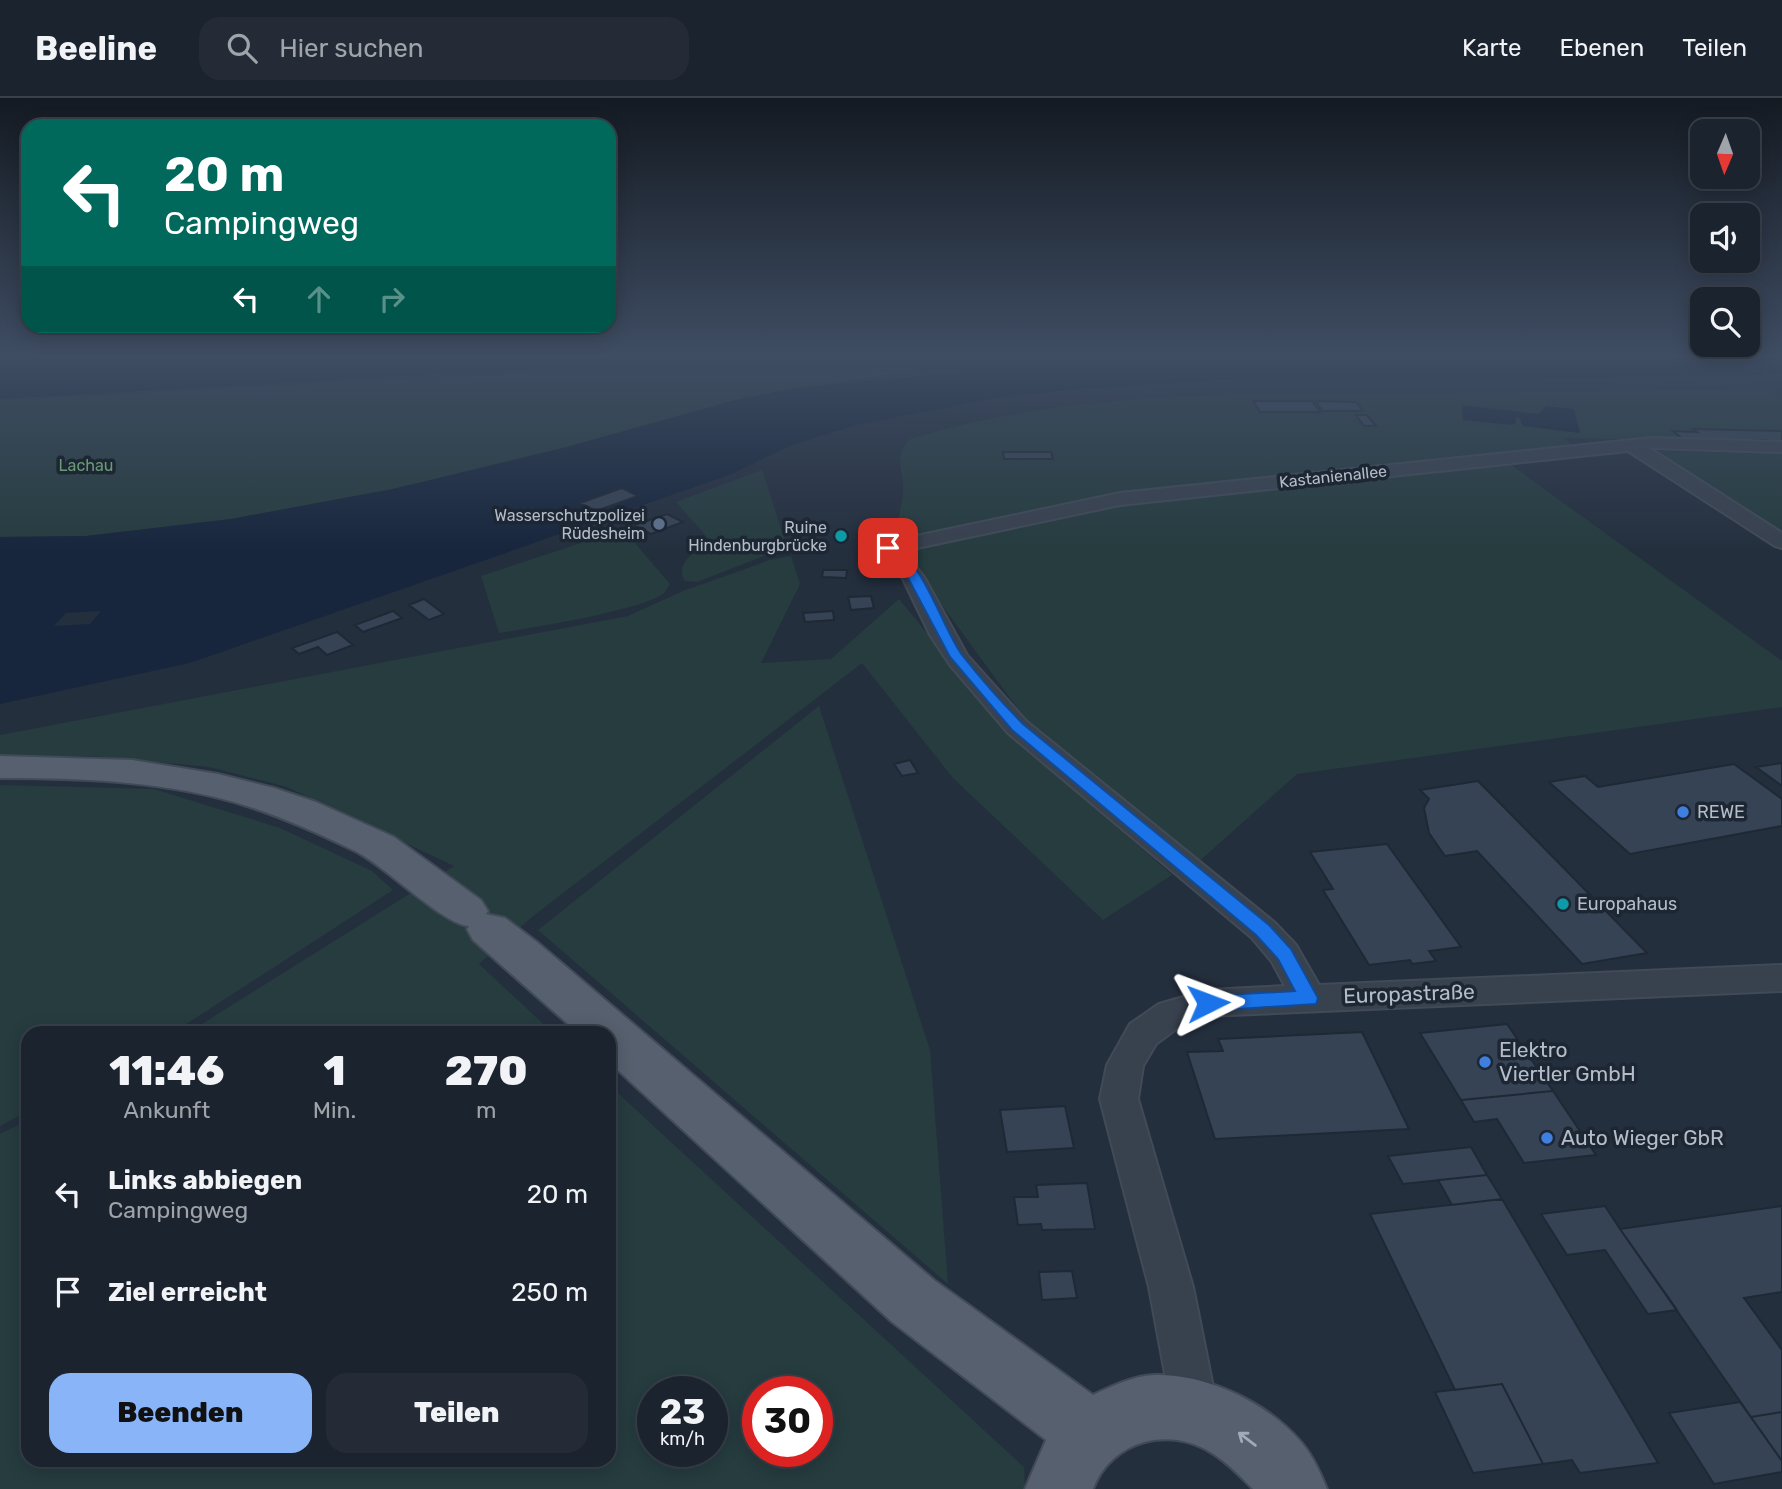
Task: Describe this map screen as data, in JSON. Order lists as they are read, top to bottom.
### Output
{
  "streets": {
    "street": ["Kastanienallee", "Europastraße"]
  },
  "crossings": [
    ["Kastanienallee", "Europastraße"]
  ],
  "parks": ["Lachau"],
  "places": [
    "Wasserschutzpolizei Rüdesheim",
    "Ruine Hindenburgbrücke",
    "REWE",
    "Europahaus",
    "Elektro Viertler GmbH",
    "Auto Wieger GbR"
  ],
  "north": "bottom",
  "page": {
    "header": "Beeline",
    "search": "Hier suchen",
    "nav": ["Karte", "Ebenen", "Teilen"],
    "turn": ["20 m", "Campingweg"],
    "eta": [
      "11:46",
      "Ankunft",
      "1",
      "Min.",
      "270",
      "m"
    ],
    "list": [
      {
        "name": "Links abbiegen",
        "note": "Campingweg",
        "value": "20 m"
      },
      {
        "name": "Ziel erreicht",
        "value": "250 m"
      }
    ],
    "buttons": ["Beenden", "Teilen"],
    "speed": "23 km/h",
    "limit": "30"
  }
}
